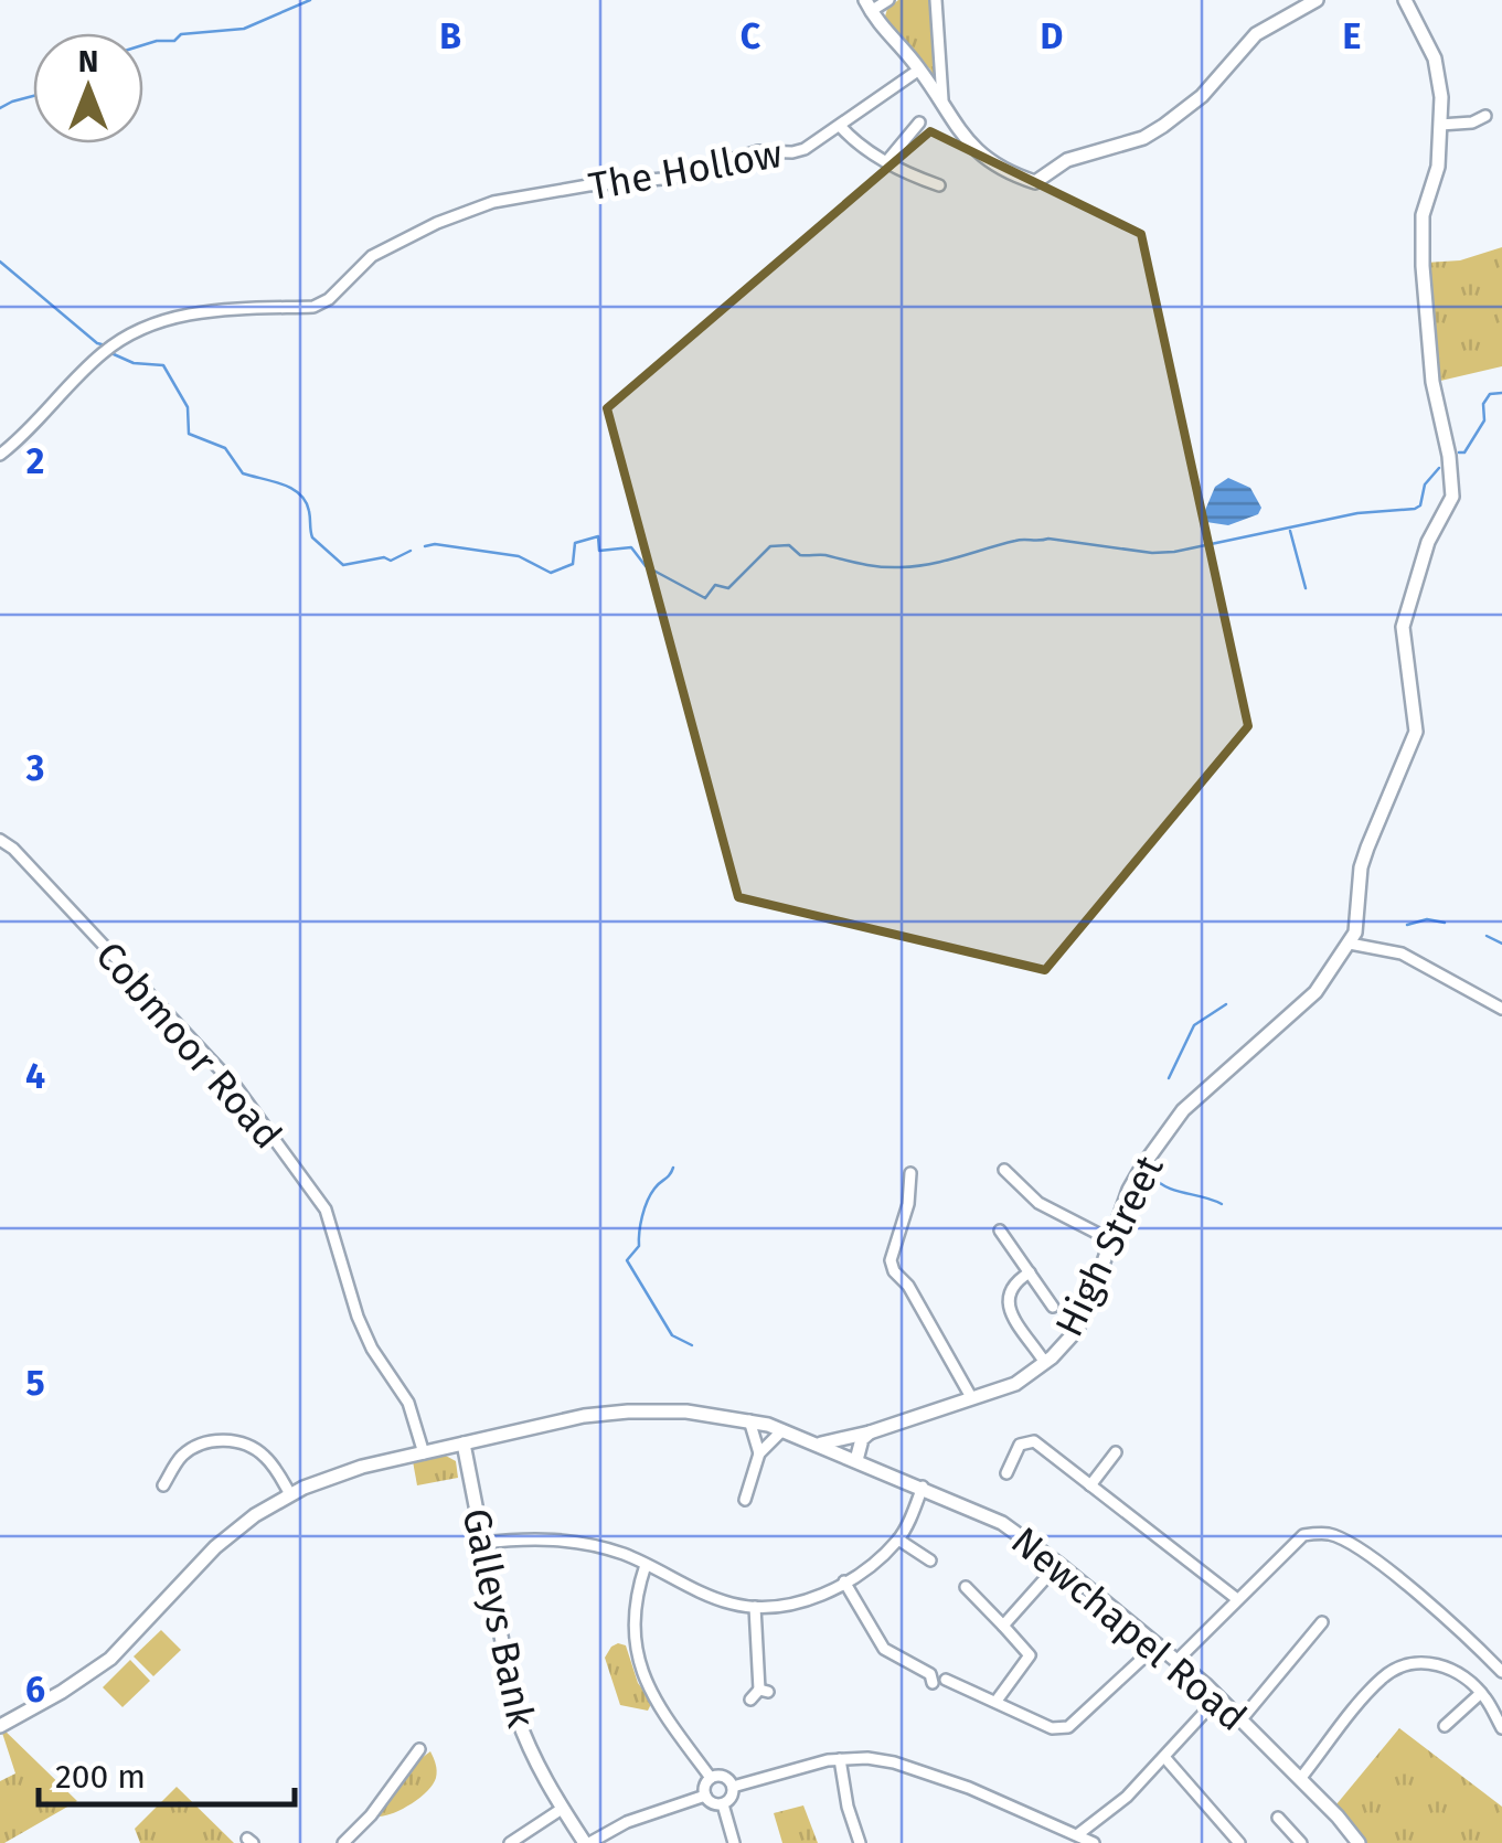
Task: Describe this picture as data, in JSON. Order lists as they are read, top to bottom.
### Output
{
  "streets": {
    "street": [
      "The Hollow",
      "Cobmoor Road",
      "High Street",
      "Galleys Bank",
      "Newchapel Road"
    ]
  },
  "crossings": [
    ["Cobmoor Road", "Newchapel Road"],
    ["High Street", "Newchapel Road"],
    ["Galleys Bank", "Newchapel Road"]
  ],
  "scale_bar": "200 m",
  "north": "top",
  "grid": {
    "columns": [
      "B",
      "C",
      "D",
      "E"
    ],
    "rows": [
      "2",
      "3",
      "4",
      "5",
      "6"
    ]
  }
}
